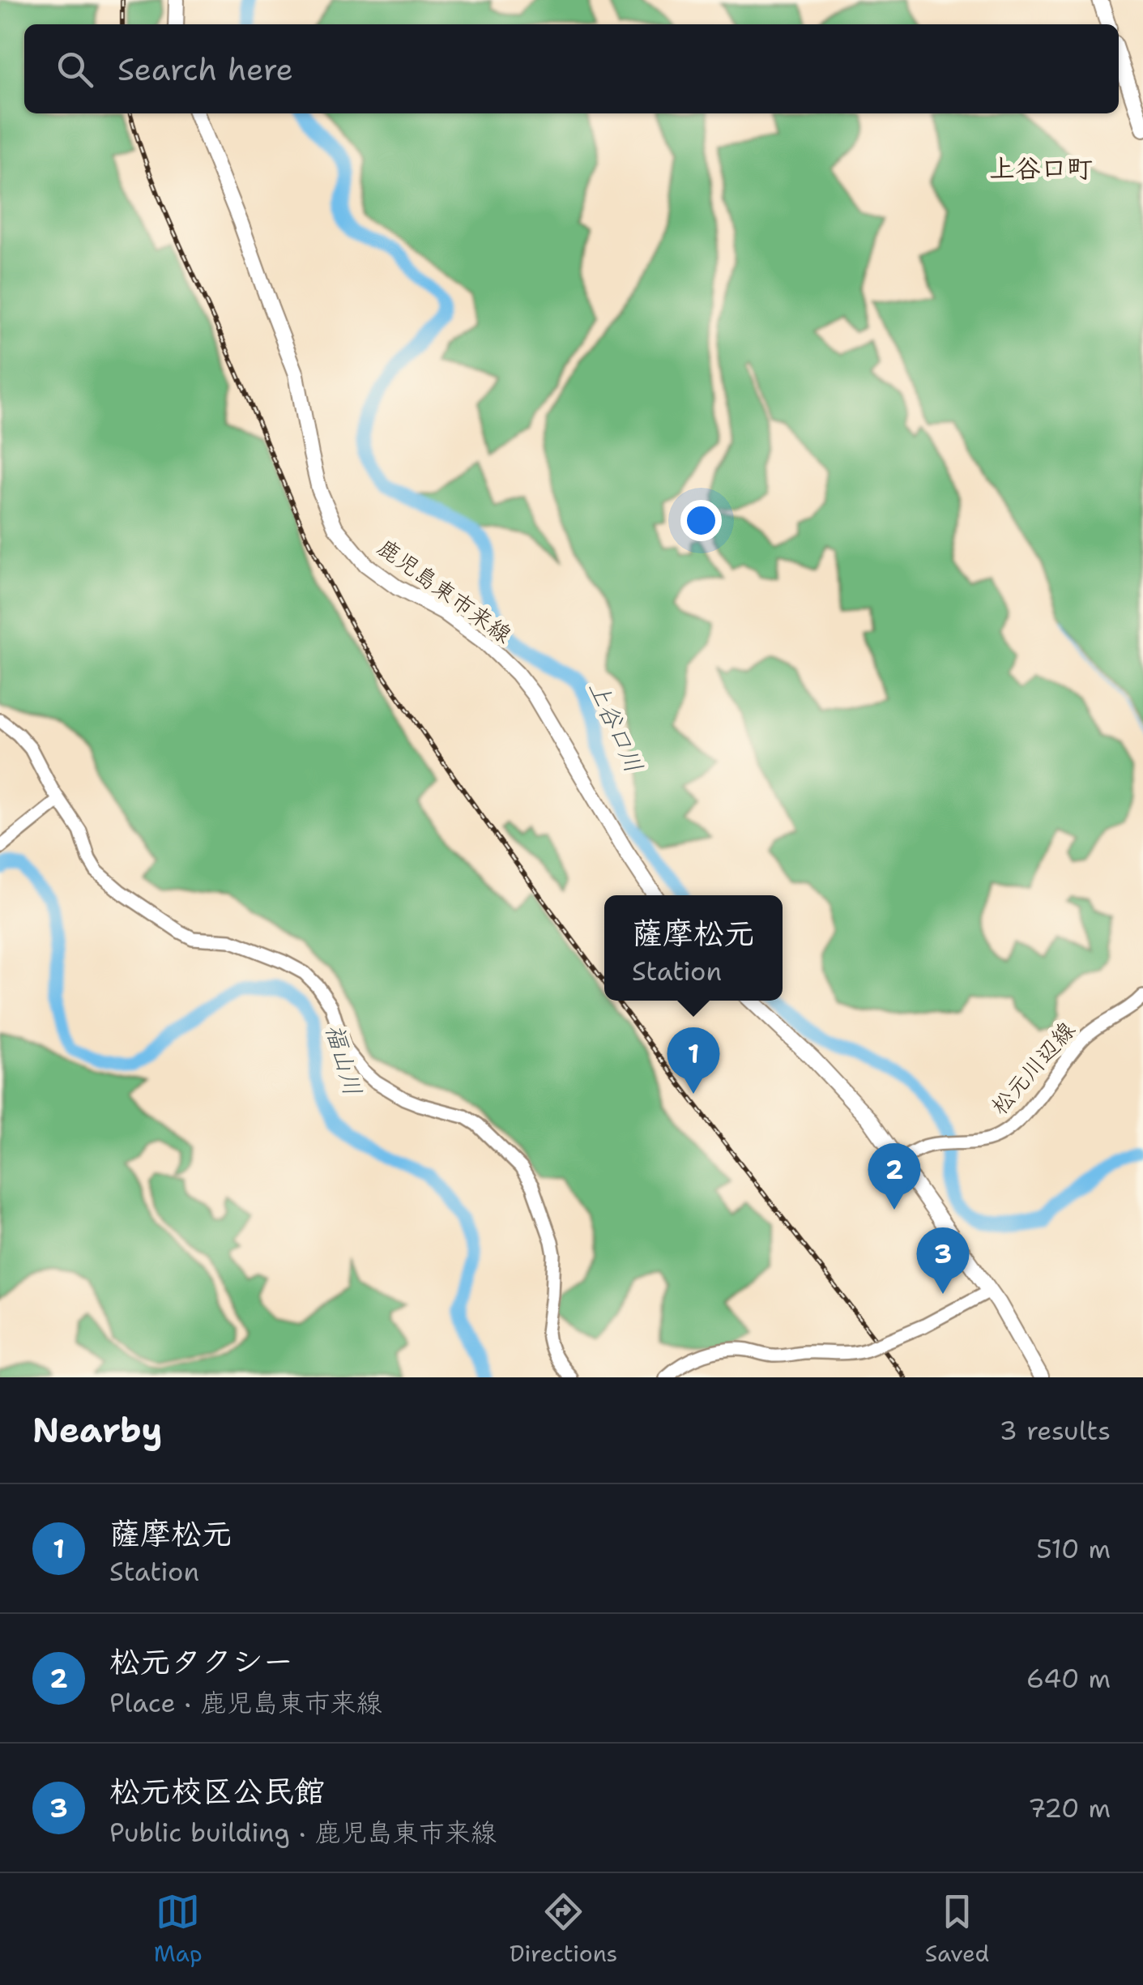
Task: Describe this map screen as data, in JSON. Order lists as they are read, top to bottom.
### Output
{
  "streets": {
    "main road": ["鹿児島東市来線"],
    "street": ["松元川辺線"]
  },
  "districts": ["上谷口町"],
  "water": ["上谷口川", "福山川"],
  "page": {
    "search": "Search here",
    "popup": ["薩摩松元", "Station"],
    "pins": ["1", "2", "3"],
    "heading": ["Nearby", "3 results"],
    "list": [
      {
        "mark": "1",
        "name": "薩摩松元",
        "note": "Station",
        "value": "510 m"
      },
      {
        "mark": "2",
        "name": "松元タクシー",
        "note": "Place · 鹿児島東市来線",
        "value": "640 m"
      },
      {
        "mark": "3",
        "name": "松元校区公民館",
        "note": "Public building · 鹿児島東市来線",
        "value": "720 m"
      }
    ],
    "nav": ["Map", "Directions", "Saved"]
  }
}
